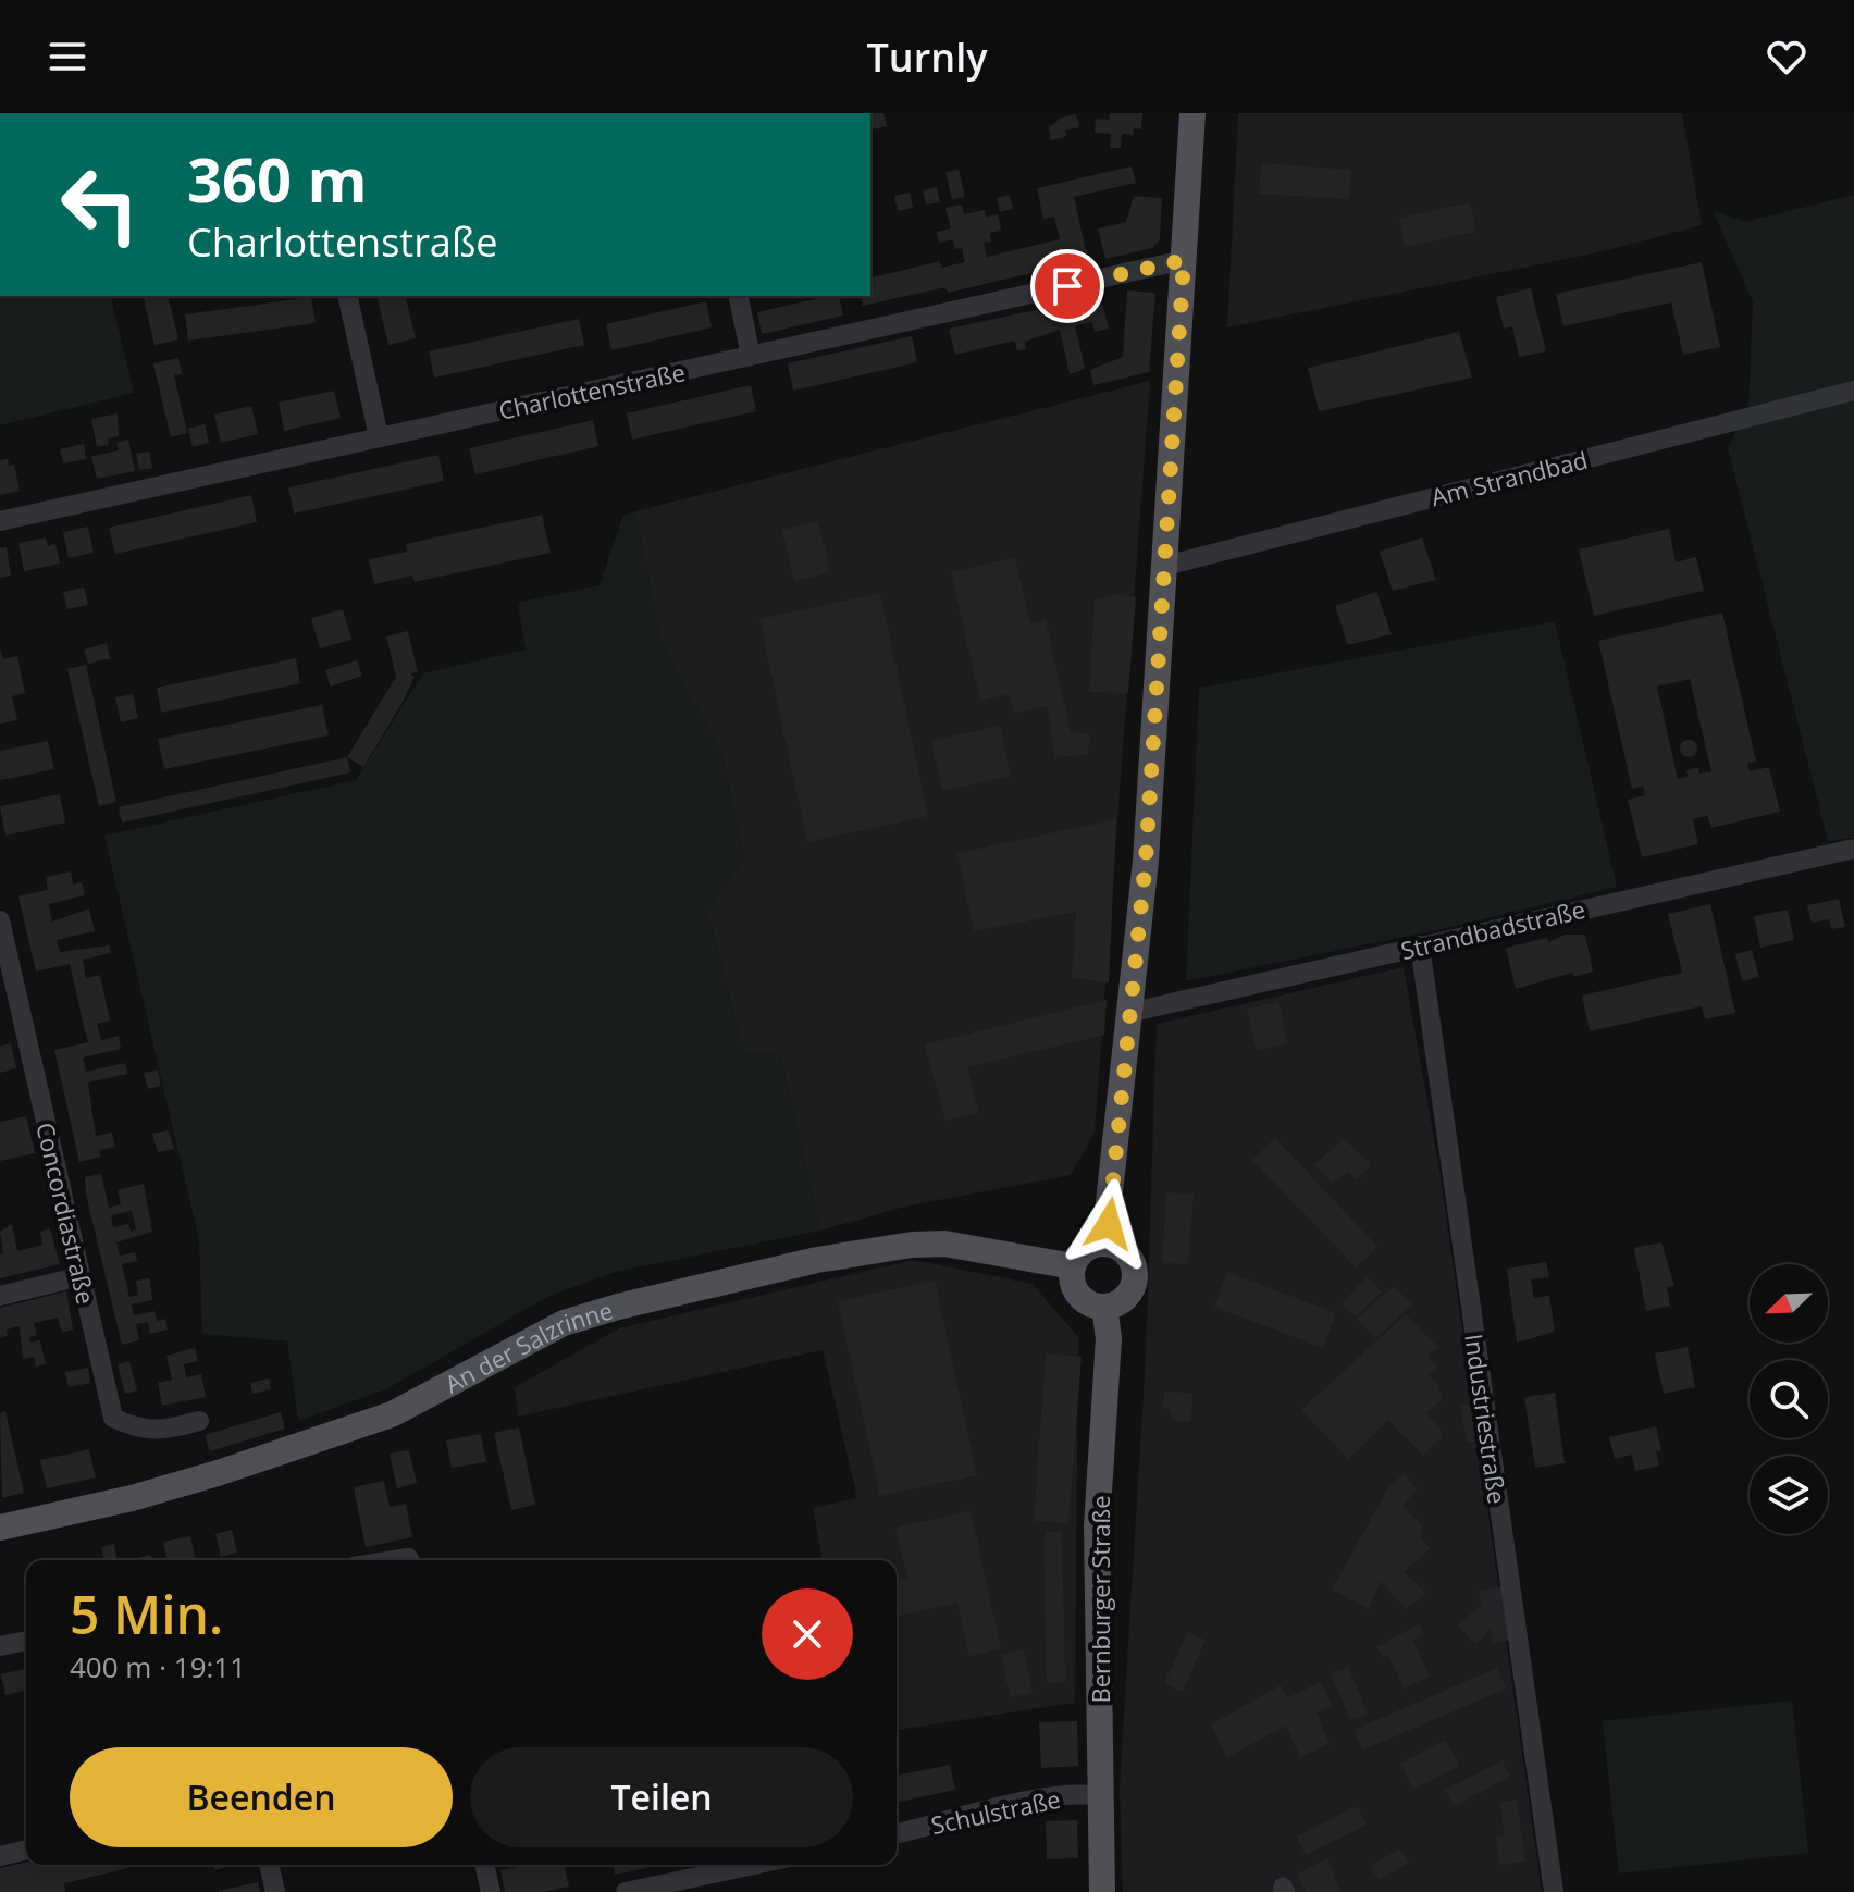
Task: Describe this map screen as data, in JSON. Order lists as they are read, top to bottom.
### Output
{
  "streets": {
    "main road": ["An der Salzrinne", "Bernburger Straße"],
    "street": [
      "Charlottenstraße",
      "Am Strandbad",
      "Strandbadstraße",
      "Concordiastraße",
      "Industriestraße",
      "Schulstraße"
    ]
  },
  "crossings": [
    ["Strandbadstraße", "Industriestraße"],
    ["An der Salzrinne", "Bernburger Straße"],
    ["Bernburger Straße", "Schulstraße"]
  ],
  "north": "bottom left",
  "page": {
    "header": "Turnly",
    "turn": ["360 m", "Charlottenstraße"],
    "heading": ["5 Min.", "400 m · 19:11"],
    "buttons": ["Beenden", "Teilen"]
  }
}
